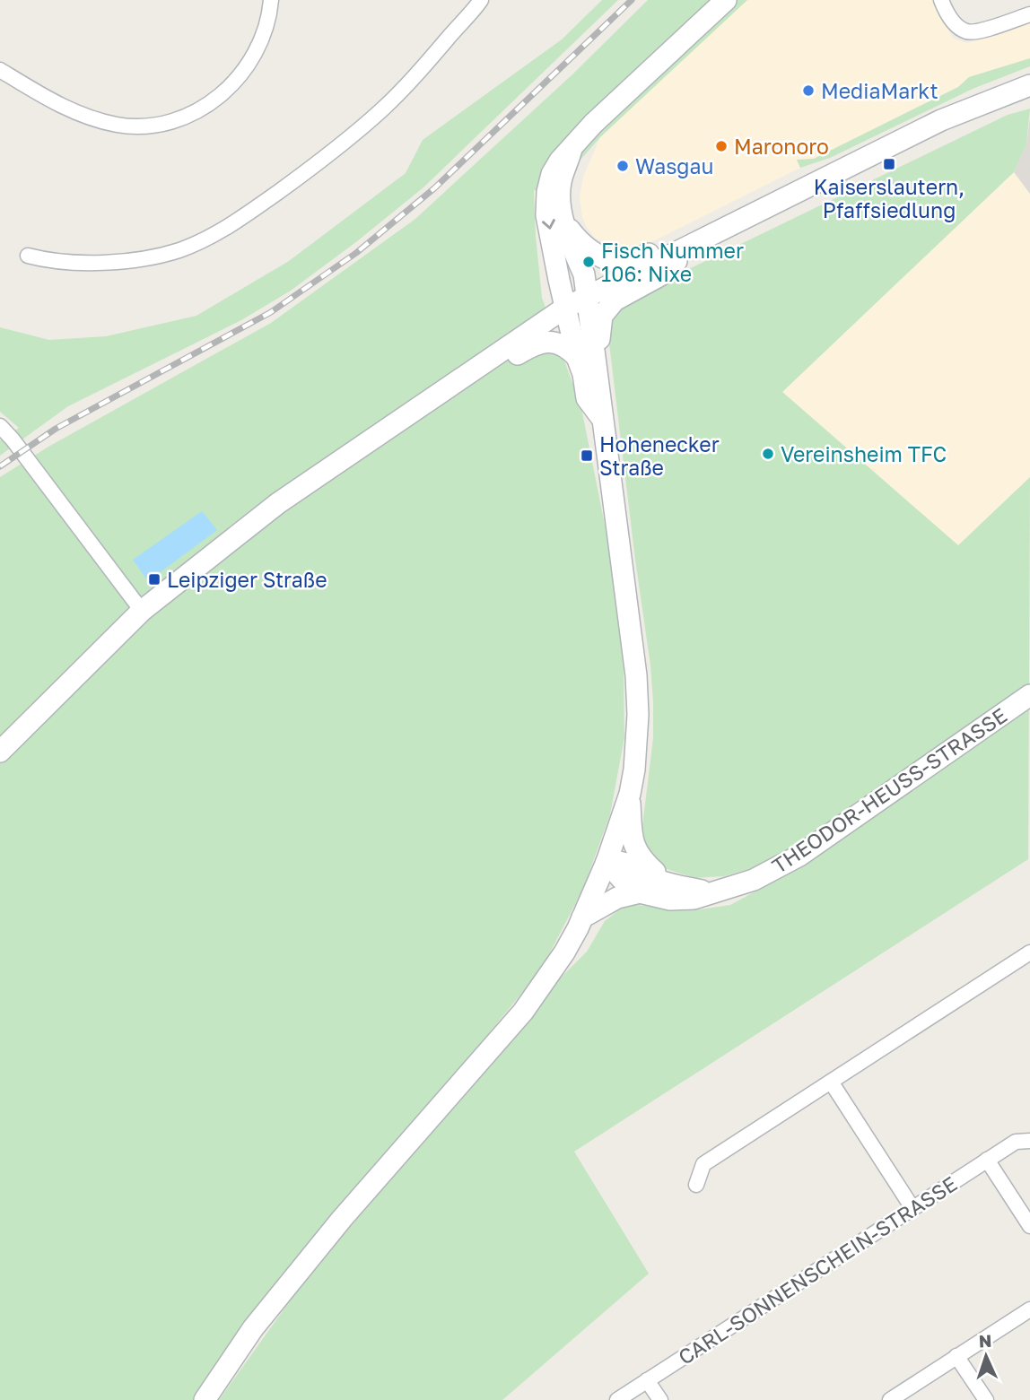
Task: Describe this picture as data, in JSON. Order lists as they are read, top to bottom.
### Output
{
  "streets": {
    "main road": ["THEODOR-HEUSS-STRASSE"],
    "street": ["CARL-SONNENSCHEIN-STRASSE"]
  },
  "places": {
    "other": [
      "MediaMarkt",
      "Maronoro",
      "Wasgau",
      "Fisch Nummer 106: Nixe",
      "Vereinsheim TFC"
    ],
    "transit": ["Kaiserslautern, Pfaffsiedlung", "Hohenecker Straße", "Leipziger Straße"]
  },
  "north": "top"
}
